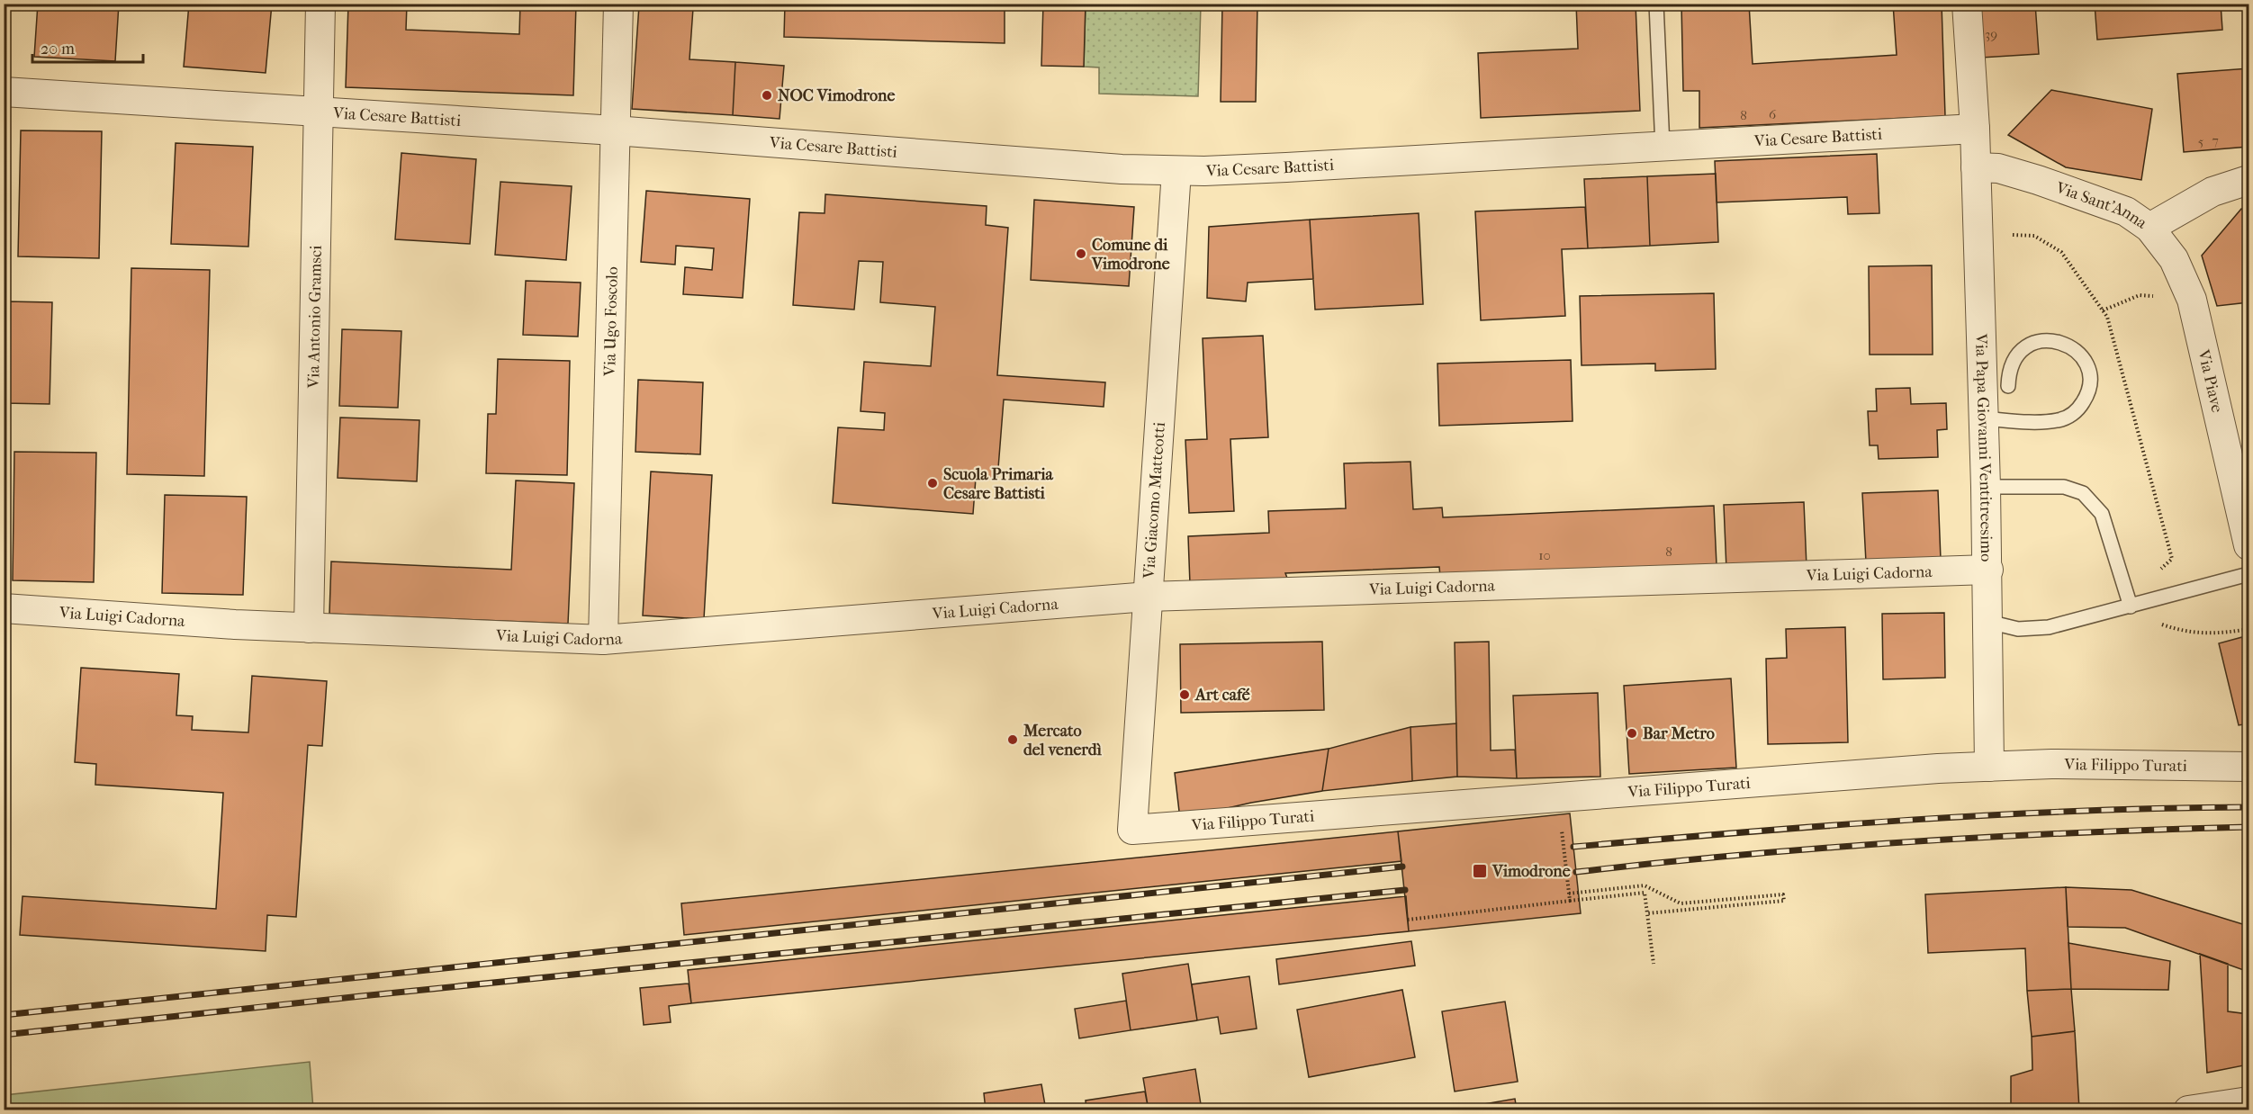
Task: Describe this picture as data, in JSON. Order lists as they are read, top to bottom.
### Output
{
  "streets": {
    "street": [
      "Via Cesare Battisti",
      "Via Sant'Anna",
      "Via Antonio Gramsci",
      "Via Ugo Foscolo",
      "Via Piave",
      "Via Papa Giovanni Ventitreesimo",
      "Via Giacomo Matteotti",
      "Via Luigi Cadorna",
      "Via Filippo Turati"
    ]
  },
  "crossings": [
    ["Via Cesare Battisti", "Via Antonio Gramsci"],
    ["Via Cesare Battisti", "Via Ugo Foscolo"],
    ["Via Cesare Battisti", "Via Papa Giovanni Ventitreesimo"],
    ["Via Cesare Battisti", "Via Giacomo Matteotti"],
    ["Via Sant'Anna", "Via Piave"],
    ["Via Sant'Anna", "Via Papa Giovanni Ventitreesimo"],
    ["Via Antonio Gramsci", "Via Luigi Cadorna"],
    ["Via Ugo Foscolo", "Via Luigi Cadorna"],
    ["Via Papa Giovanni Ventitreesimo", "Via Luigi Cadorna"],
    ["Via Papa Giovanni Ventitreesimo", "Via Filippo Turati"],
    ["Via Giacomo Matteotti", "Via Luigi Cadorna"],
    ["Via Giacomo Matteotti", "Via Filippo Turati"]
  ],
  "places": {
    "other": [
      "NOC Vimodrone",
      "Comune di Vimodrone",
      "Scuola Primaria Cesare Battisti",
      "Art café",
      "Bar Metro",
      "Mercato del venerdì"
    ],
    "transit": ["Vimodrone"]
  },
  "house_numbers": [
    "39",
    "6",
    "8",
    "7",
    "5",
    "8",
    "10"
  ],
  "scale_bar": "20 m"
}
